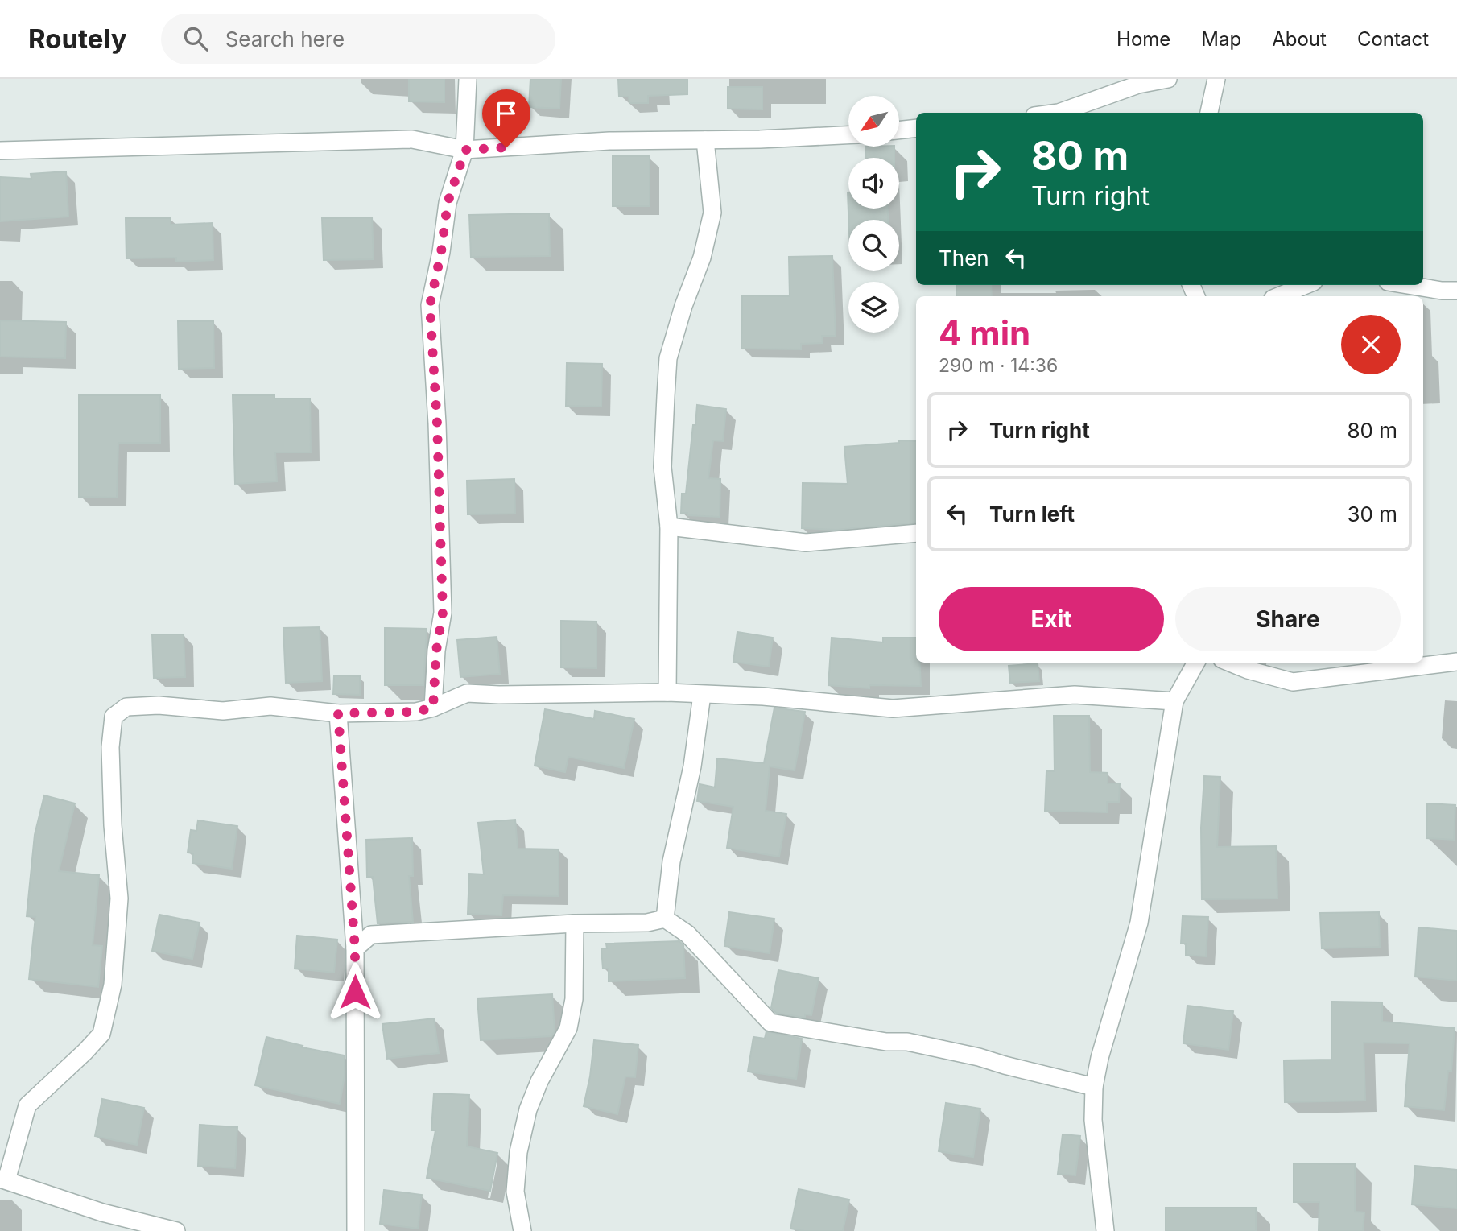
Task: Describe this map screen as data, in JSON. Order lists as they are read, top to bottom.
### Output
{
  "north": "bottom left",
  "page": {
    "header": "Routely",
    "search": "Search here",
    "nav": [
      "Home",
      "Map",
      "About",
      "Contact"
    ],
    "turn": ["80 m", "Turn right"],
    "then": "Then",
    "heading": ["4 min", "290 m · 14:36"],
    "list": [
      {
        "name": "Turn right",
        "value": "80 m"
      },
      {
        "name": "Turn left",
        "value": "30 m"
      }
    ],
    "buttons": ["Exit", "Share"]
  }
}
